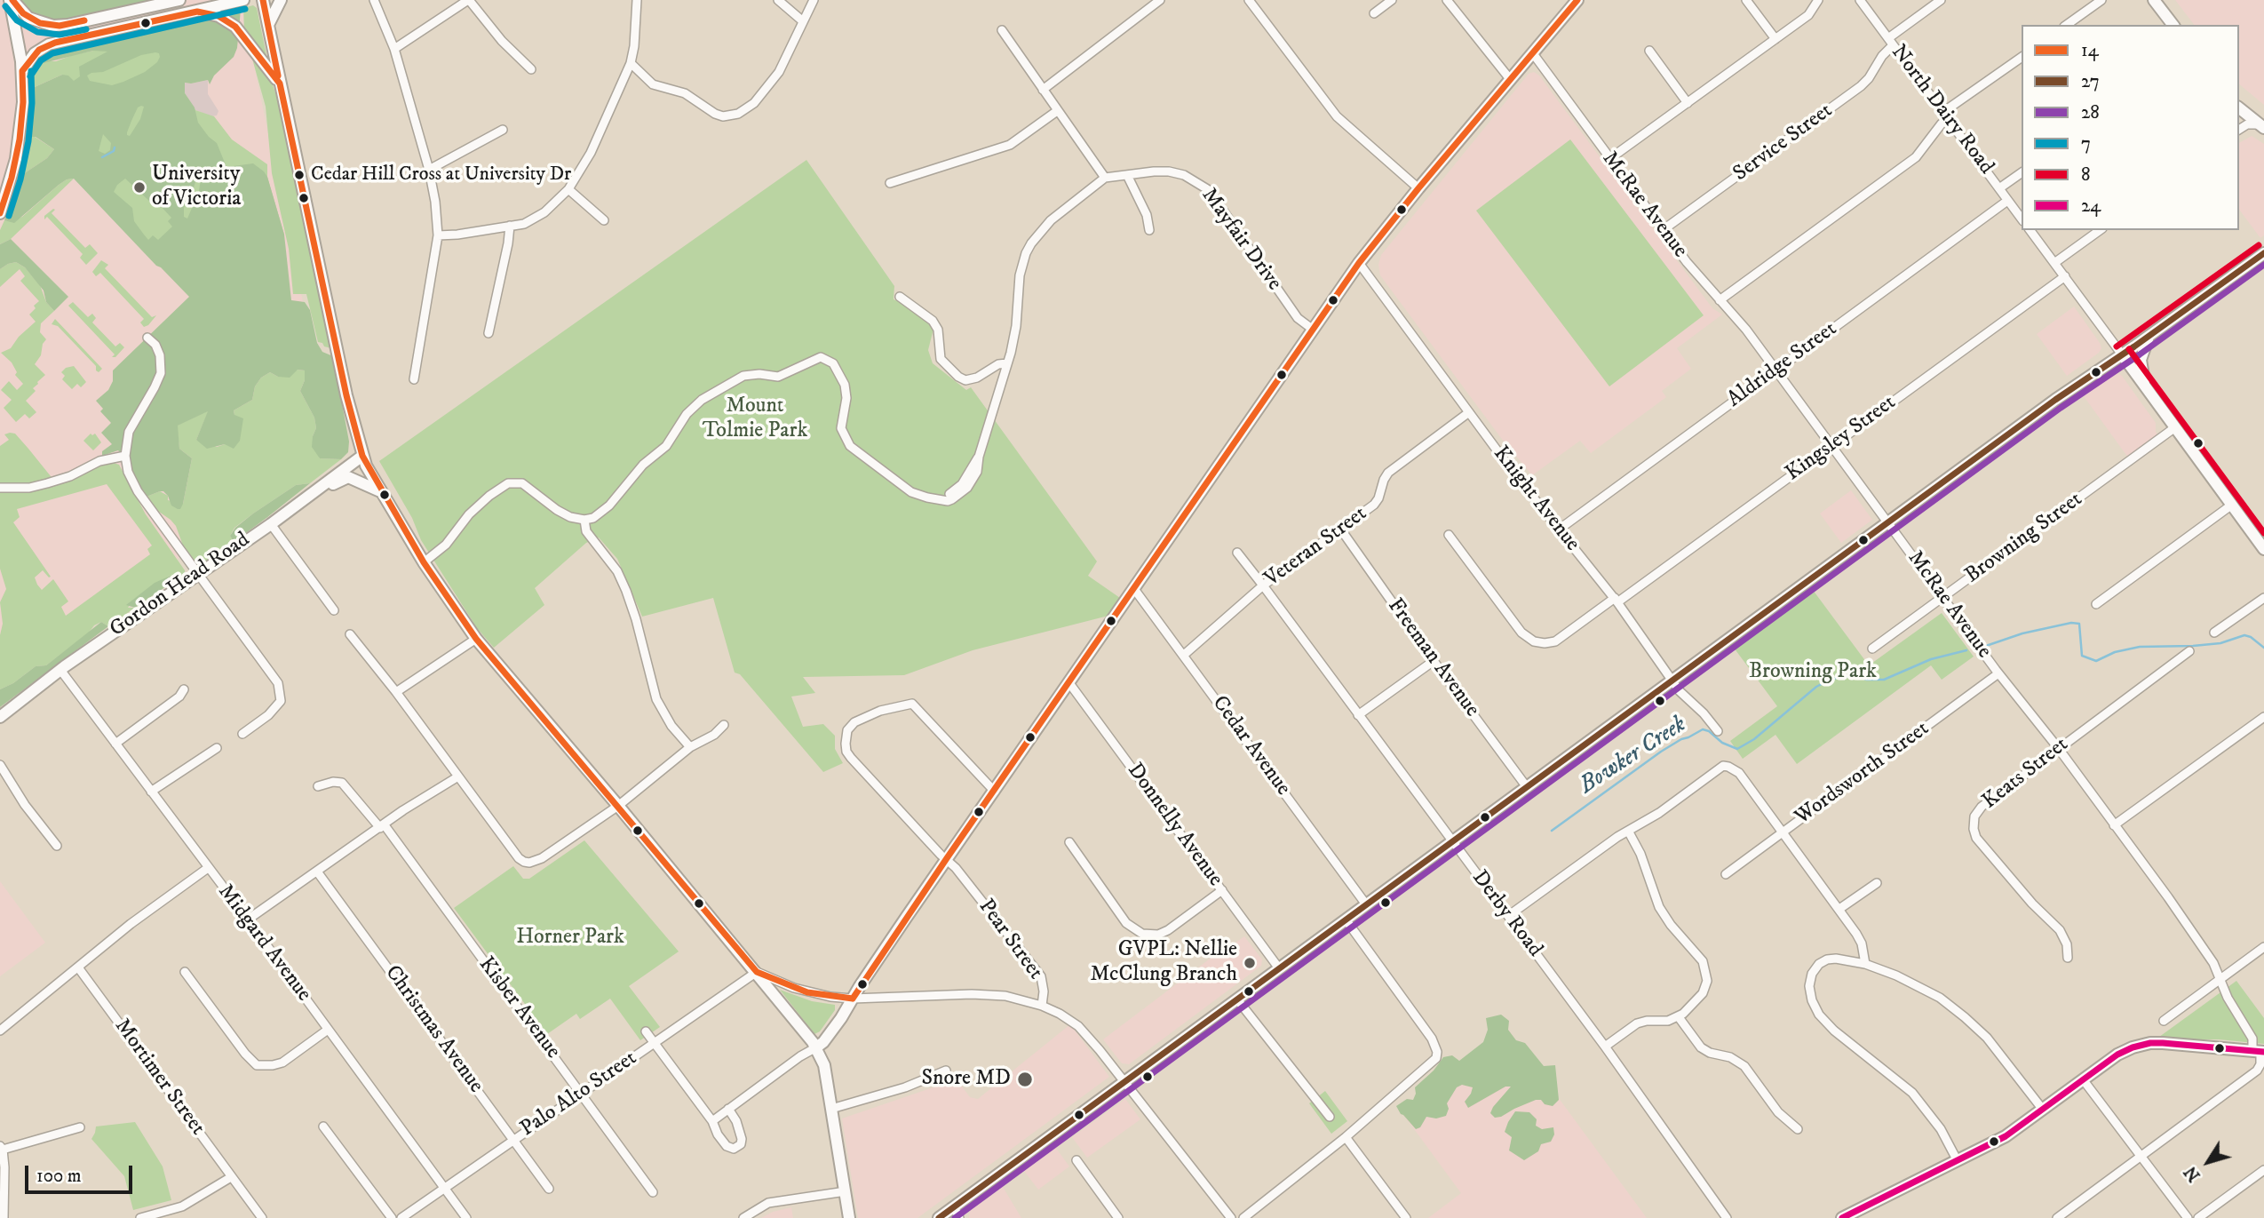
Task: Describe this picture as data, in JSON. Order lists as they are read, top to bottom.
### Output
{
  "streets": {
    "main road": ["Gordon Head Road"],
    "street": [
      "North Dairy Road",
      "Service Street",
      "McRae Avenue",
      "Mayfair Drive",
      "Aldridge Street",
      "Kingsley Street",
      "Knight Avenue",
      "Browning Street",
      "Veteran Street",
      "Freeman Avenue",
      "Cedar Avenue",
      "Wordsworth Street",
      "Keats Street",
      "Donnelly Avenue",
      "Derby Road",
      "Pear Street",
      "Midgard Avenue",
      "Kisber Avenue",
      "Christmas Avenue",
      "Mortimer Street",
      "Palo Alto Street"
    ]
  },
  "crossings": [
    ["North Dairy Road", "Service Street"],
    ["North Dairy Road", "Aldridge Street"],
    ["Service Street", "McRae Avenue"],
    ["McRae Avenue", "Aldridge Street"],
    ["McRae Avenue", "Kingsley Street"],
    ["McRae Avenue", "Browning Street"],
    ["McRae Avenue", "Wordsworth Street"],
    ["McRae Avenue", "Keats Street"],
    ["Aldridge Street", "Knight Avenue"],
    ["Kingsley Street", "Knight Avenue"],
    ["Knight Avenue", "Veteran Street"],
    ["Veteran Street", "Freeman Avenue"],
    ["Veteran Street", "Cedar Avenue"],
    ["Veteran Street", "Derby Road"],
    ["Gordon Head Road", "Midgard Avenue"],
    ["Midgard Avenue", "Palo Alto Street"],
    ["Kisber Avenue", "Palo Alto Street"],
    ["Christmas Avenue", "Palo Alto Street"]
  ],
  "water": ["Bowker Creek"],
  "parks": ["Mount Tolmie Park", "Browning Park", "Horner Park"],
  "places": [
    "Cedar Hill Cross at University Dr",
    "University of Victoria",
    "GVPL: Nellie McClung Branch",
    "Snore MD"
  ],
  "lines": [
    "transit line 14",
    "transit line 7",
    "transit line 8",
    "transit line 27",
    "transit line 28",
    "transit line 24"
  ],
  "legend": [
    "14",
    "27",
    "28",
    "7",
    "8",
    "24"
  ],
  "scale_bar": "100 m",
  "north": "bottom left"
}
